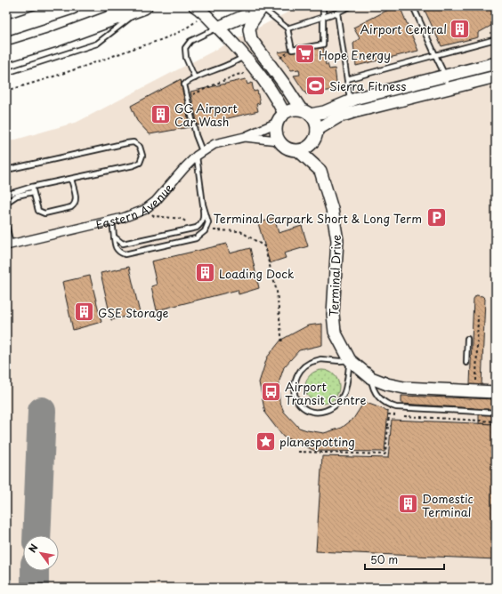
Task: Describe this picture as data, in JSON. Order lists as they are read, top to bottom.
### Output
{
  "streets": {
    "street": ["Eastern Avenue", "Terminal Drive"]
  },
  "crossings": [
    ["Eastern Avenue", "Terminal Drive"]
  ],
  "places": {
    "building": [
      "Airport Central",
      "GC Airport Car Wash",
      "Loading Dock",
      "GSE Storage",
      "Domestic Terminal"
    ],
    "supermarket": ["Hope Energy"],
    "sports": ["Sierra Fitness"],
    "parking": ["Terminal Carpark Short & Long Term"],
    "bus stop": ["Airport Transit Centre"],
    "place": ["planespotting"]
  },
  "scale_bar": "50 m",
  "north": "top left"
}
